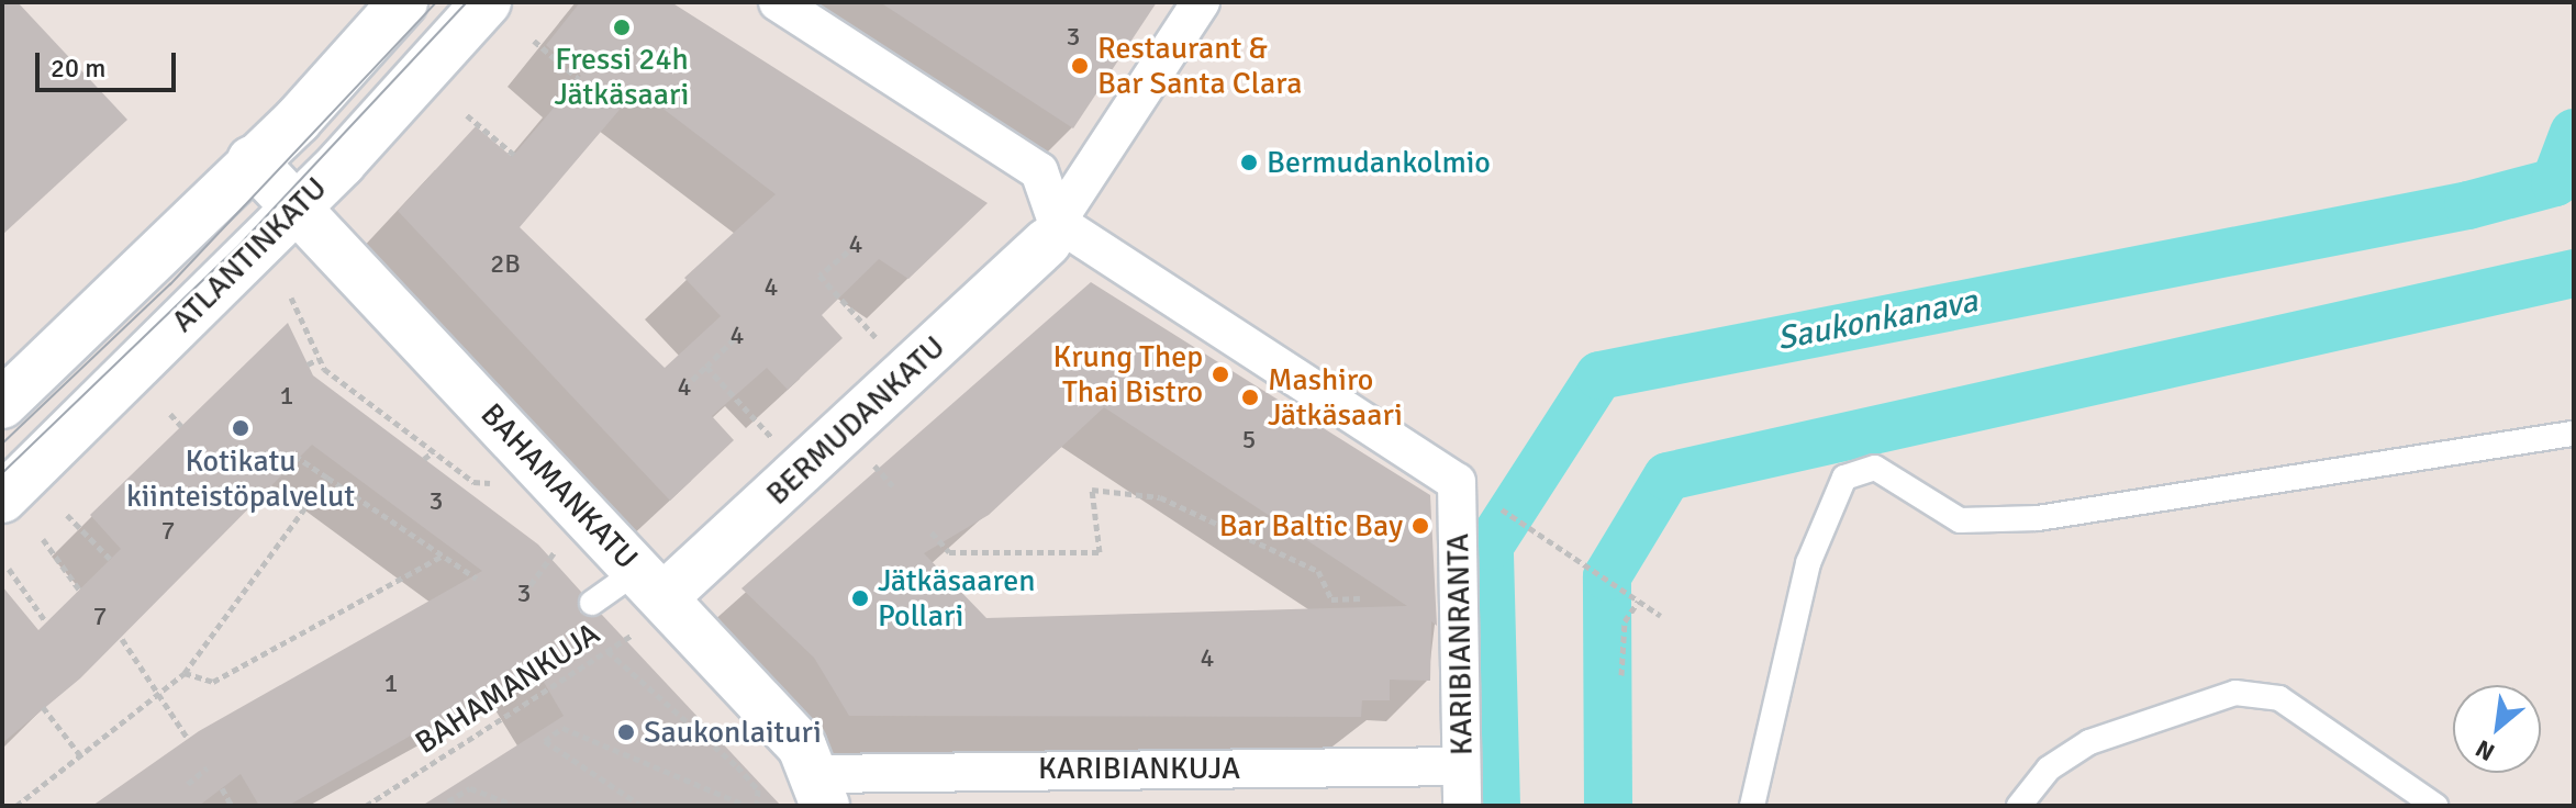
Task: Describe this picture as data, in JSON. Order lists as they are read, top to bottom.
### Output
{
  "streets": {
    "street": [
      "ATLANTINKATU",
      "BERMUDANKATU",
      "BAHAMANKATU",
      "KARIBIANRANTA",
      "KARIBIANKUJA"
    ],
    "path": ["BAHAMANKUJA"]
  },
  "crossings": [
    ["ATLANTINKATU", "BAHAMANKATU"],
    ["BERMUDANKATU", "BAHAMANKATU"],
    ["BERMUDANKATU", "KARIBIANRANTA"],
    ["BERMUDANKATU", "BAHAMANKUJA"],
    ["BAHAMANKATU", "BAHAMANKUJA"],
    ["BAHAMANKATU", "KARIBIANKUJA"],
    ["KARIBIANRANTA", "KARIBIANKUJA"]
  ],
  "water": ["Saukonkanava"],
  "places": [
    "Fressi 24h Jätkäsaari",
    "Restaurant & Bar Santa Clara",
    "Bermudankolmio",
    "Krung Thep Thai Bistro",
    "Mashiro Jätkäsaari",
    "Kotikatu kiinteistöpalvelut",
    "Bar Baltic Bay",
    "Jätkäsaaren Pollari",
    "Saukonlaituri"
  ],
  "house_numbers": [
    "3",
    "4",
    "2B",
    "4",
    "4",
    "4",
    "1",
    "5",
    "3",
    "7",
    "3",
    "7",
    "4",
    "1"
  ],
  "scale_bar": "20 m",
  "north": "bottom left"
}
